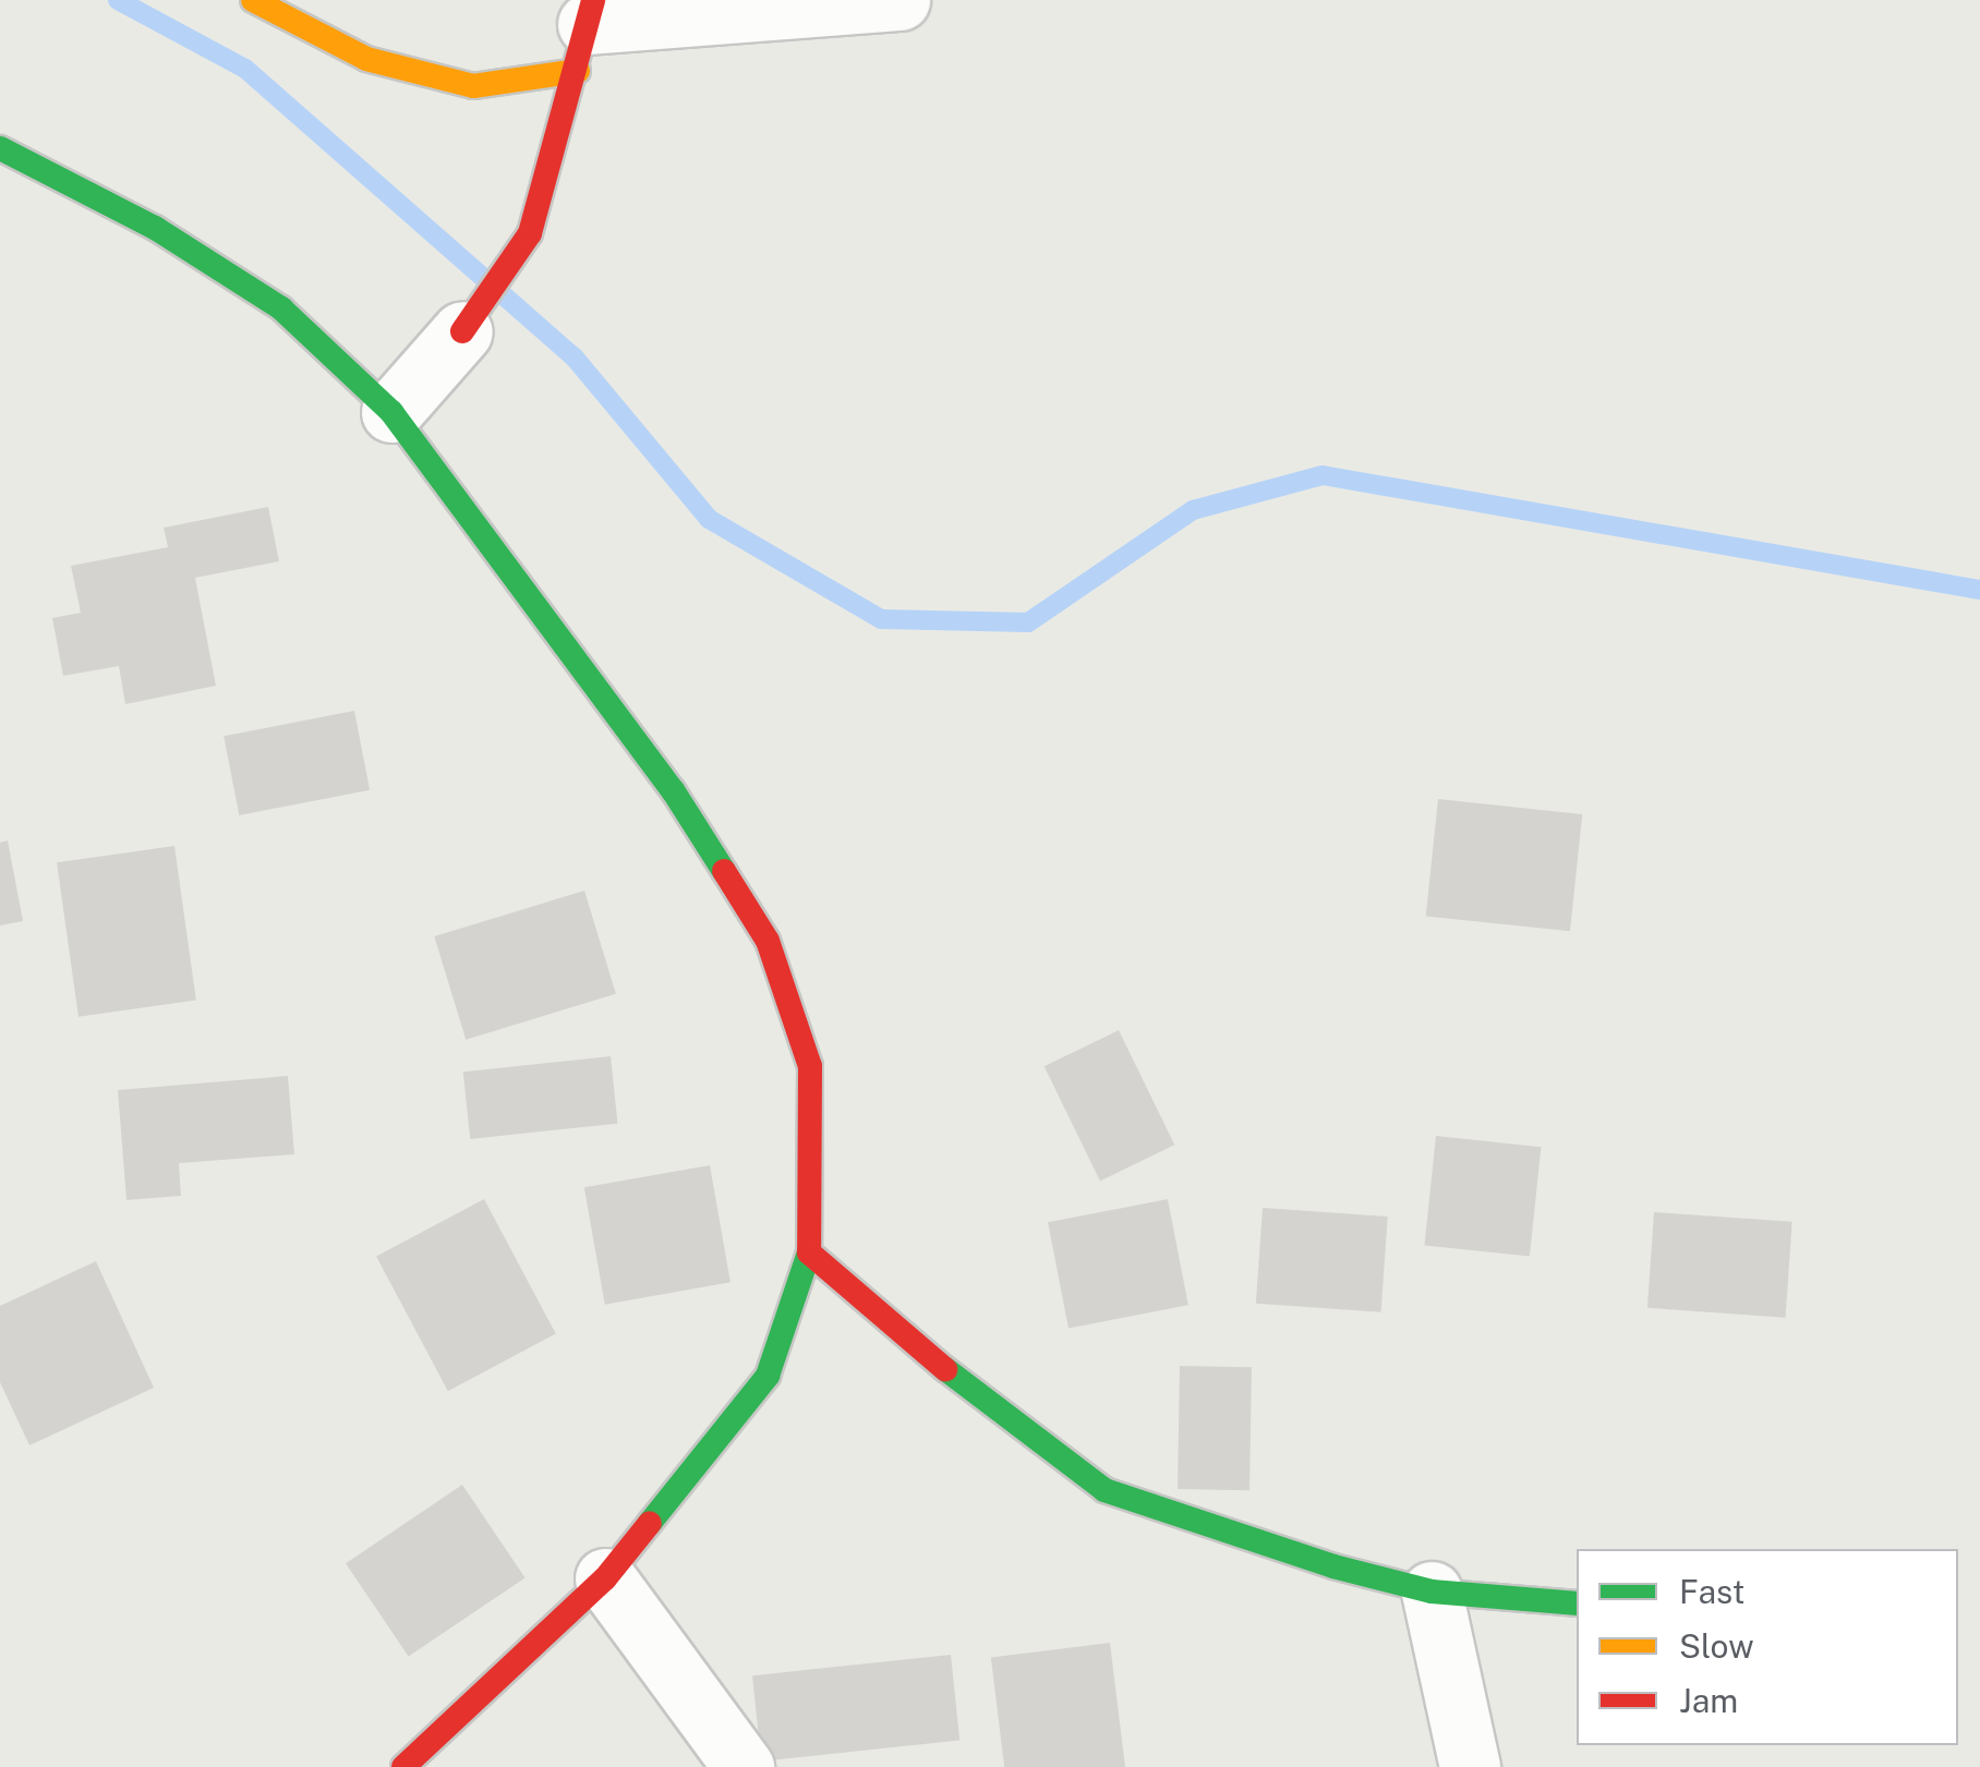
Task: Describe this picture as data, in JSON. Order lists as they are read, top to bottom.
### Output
{
  "legend": ["Fast", "Slow", "Jam"]
}
